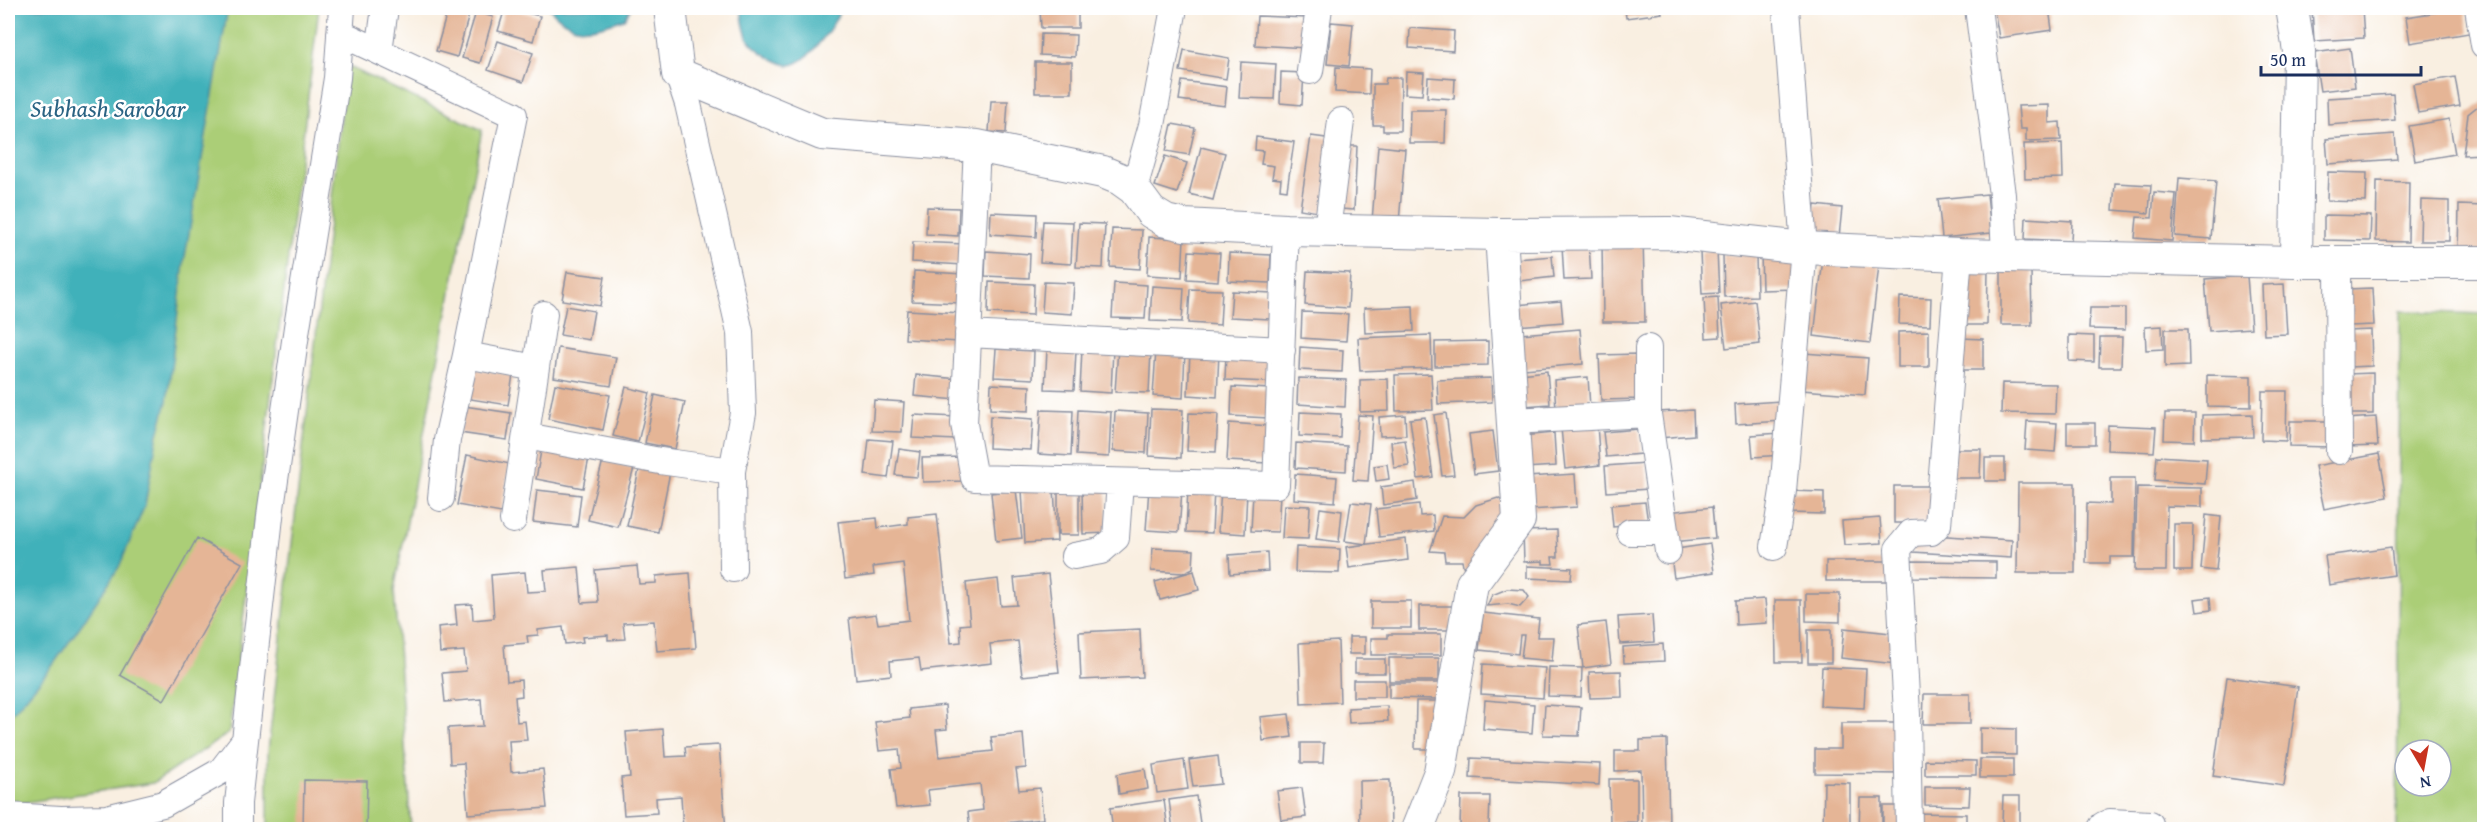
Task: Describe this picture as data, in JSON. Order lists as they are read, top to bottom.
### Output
{
  "water": ["Subhash Sarobar"],
  "scale_bar": "50 m",
  "north": "bottom"
}
